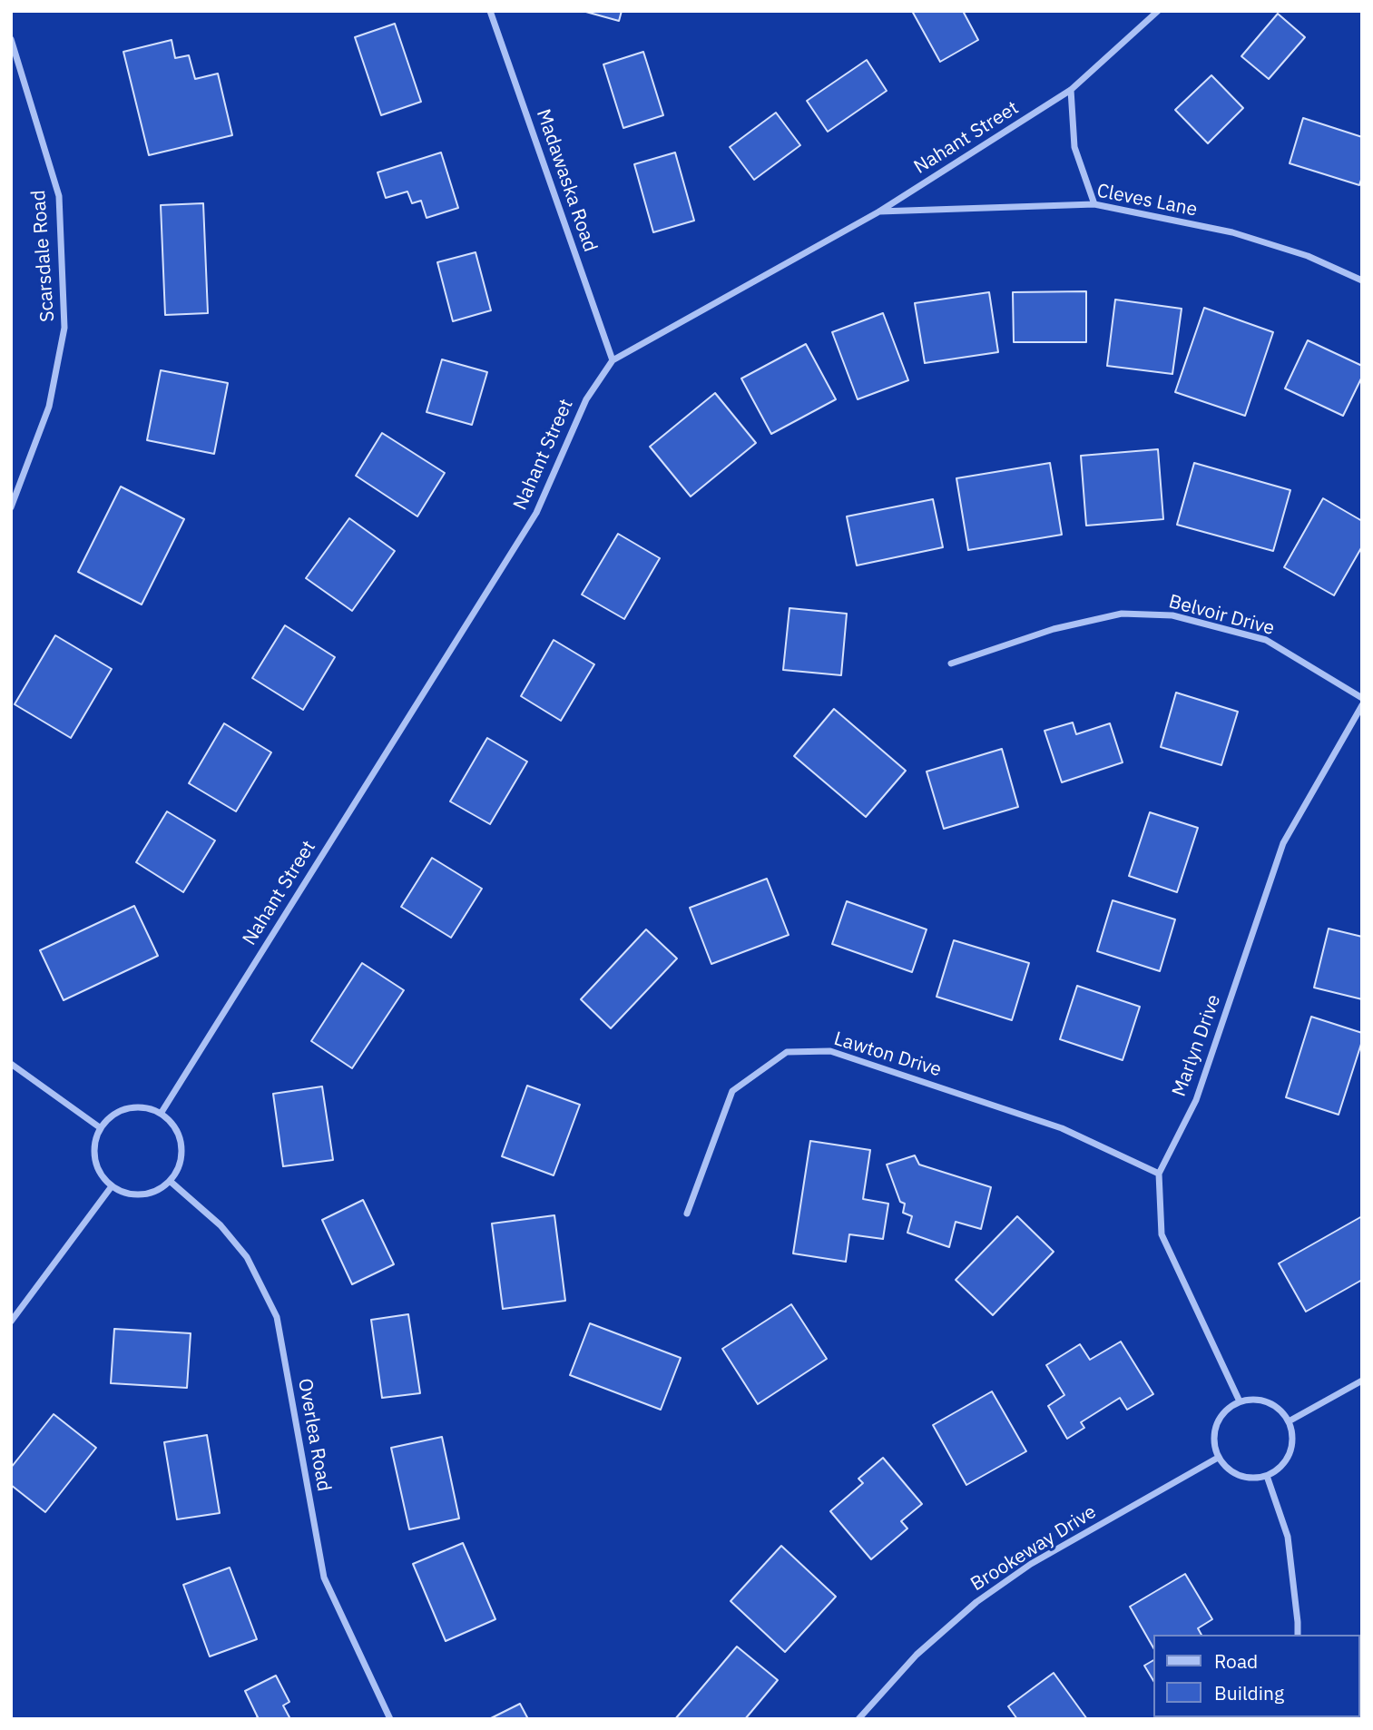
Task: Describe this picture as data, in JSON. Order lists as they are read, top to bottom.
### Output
{
  "streets": {
    "street": [
      "Nahant Street",
      "Madawaska Road",
      "Cleves Lane",
      "Scarsdale Road",
      "Belvoir Drive",
      "Marlyn Drive",
      "Lawton Drive",
      "Overlea Road",
      "Brookeway Drive"
    ]
  },
  "crossings": [
    ["Nahant Street", "Madawaska Road"],
    ["Nahant Street", "Cleves Lane"],
    ["Nahant Street", "Overlea Road"],
    ["Marlyn Drive", "Lawton Drive"],
    ["Marlyn Drive", "Brookeway Drive"]
  ],
  "legend": ["Road", "Building"]
}
